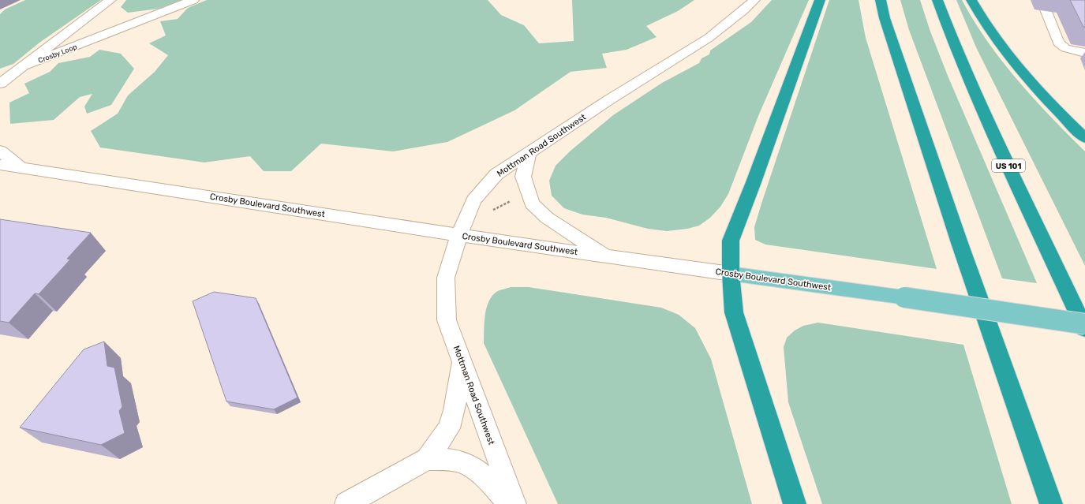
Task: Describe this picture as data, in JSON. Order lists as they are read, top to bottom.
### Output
{
  "streets": {
    "highway": ["US 101"],
    "main road": ["Crosby Boulevard Southwest"],
    "street": ["Crosby Loop", "Mottman Road Southwest"]
  },
  "crossings": [
    ["Mottman Road Southwest", "Crosby Boulevard Southwest"]
  ]
}
